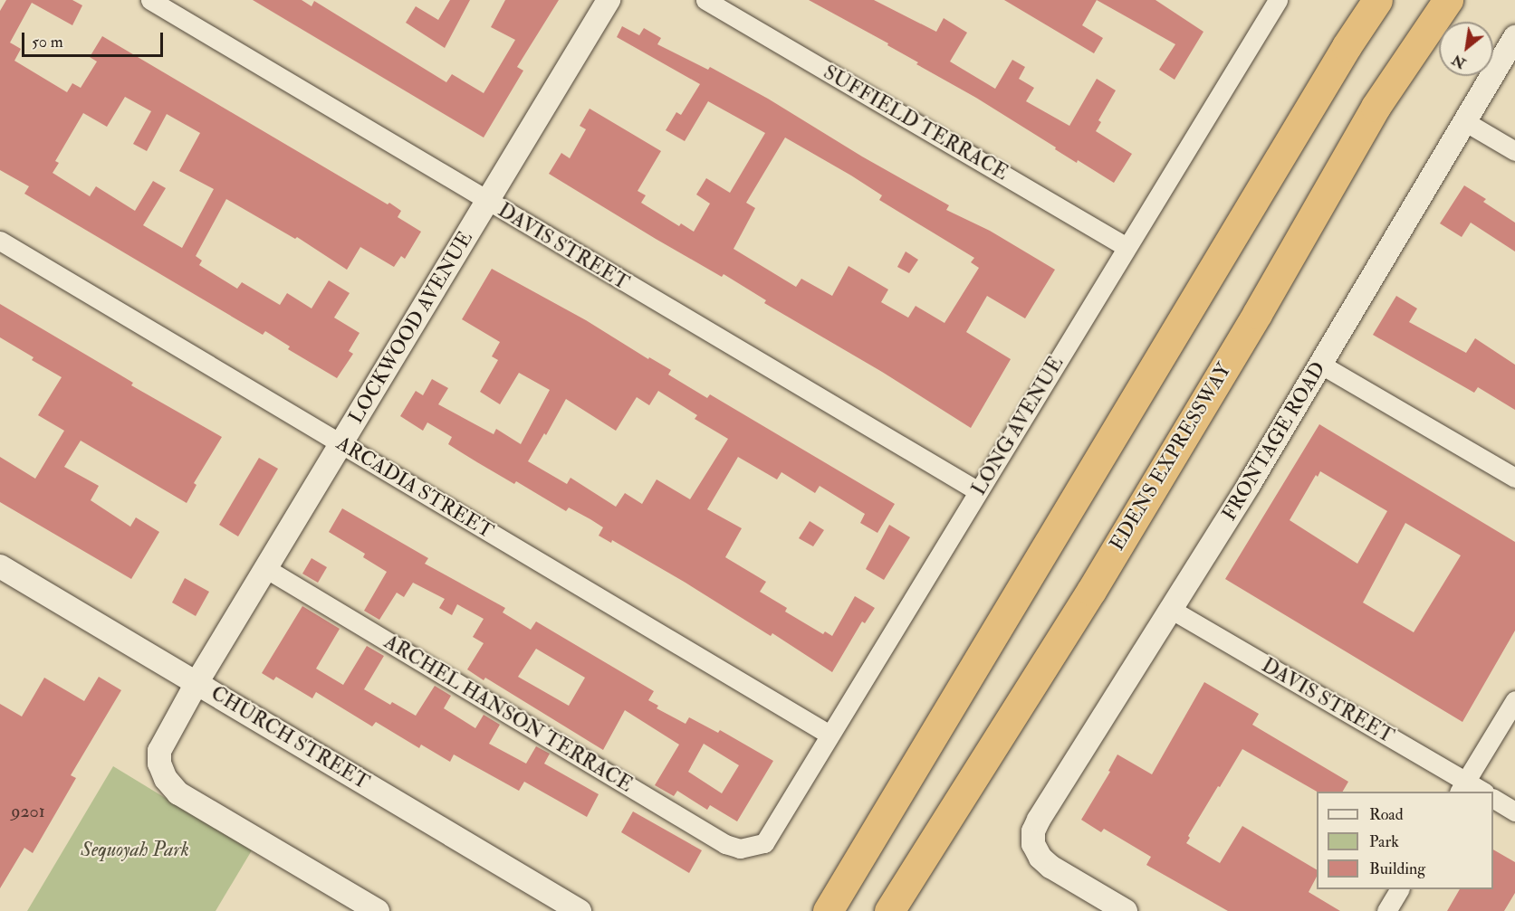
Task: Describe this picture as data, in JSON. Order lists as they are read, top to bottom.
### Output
{
  "streets": {
    "highway": ["EDENS EXPRESSWAY"],
    "street": [
      "SUFFIELD TERRACE",
      "DAVIS STREET",
      "LOCKWOOD AVENUE",
      "LONG AVENUE",
      "FRONTAGE ROAD",
      "ARCADIA STREET",
      "ARCHEL HANSON TERRACE",
      "CHURCH STREET"
    ]
  },
  "crossings": [
    ["SUFFIELD TERRACE", "LONG AVENUE"],
    ["DAVIS STREET", "LOCKWOOD AVENUE"],
    ["DAVIS STREET", "LONG AVENUE"],
    ["DAVIS STREET", "FRONTAGE ROAD"],
    ["LOCKWOOD AVENUE", "ARCADIA STREET"],
    ["LOCKWOOD AVENUE", "ARCHEL HANSON TERRACE"],
    ["LOCKWOOD AVENUE", "CHURCH STREET"],
    ["LONG AVENUE", "ARCADIA STREET"],
    ["LONG AVENUE", "ARCHEL HANSON TERRACE"]
  ],
  "parks": ["Sequoyah Park"],
  "house_numbers": ["9201"],
  "legend": ["Road", "Park", "Building"],
  "scale_bar": "50 m",
  "north": "bottom left"
}
